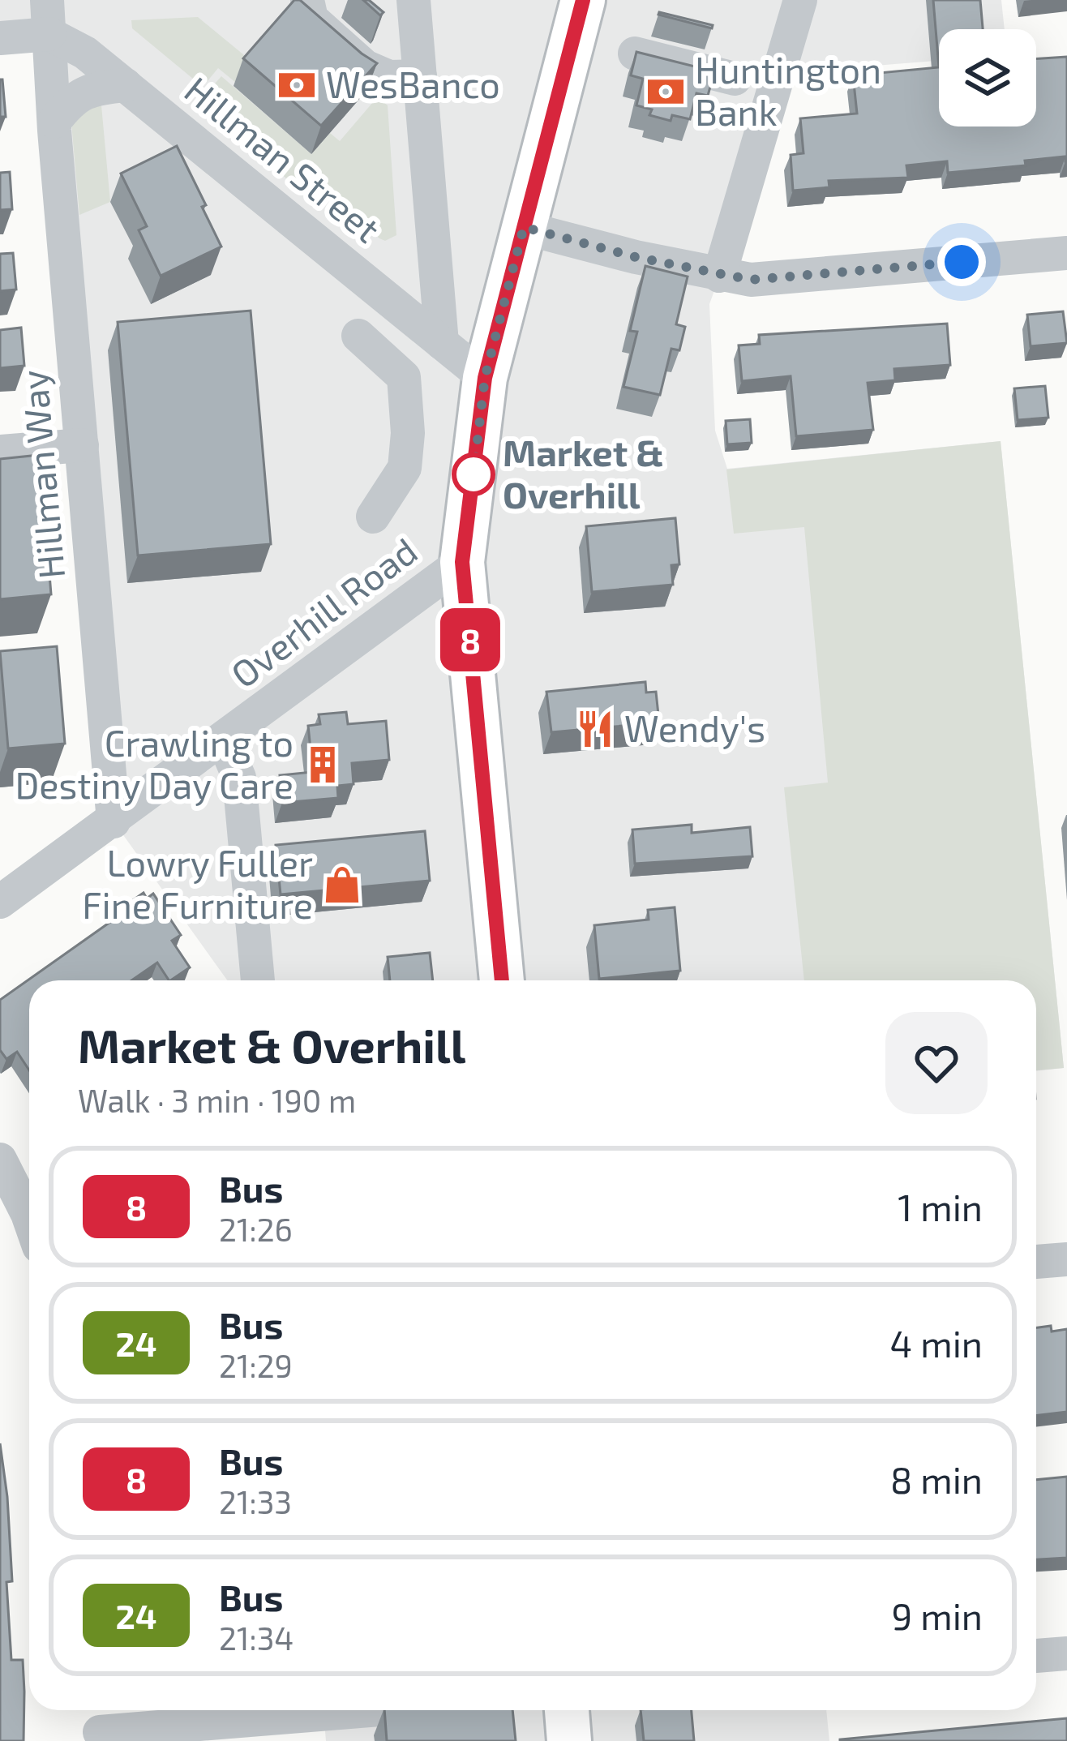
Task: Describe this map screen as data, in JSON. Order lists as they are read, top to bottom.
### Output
{
  "streets": {
    "street": ["Hillman Street", "Hillman Way", "Overhill Road"]
  },
  "crossings": [
    ["Hillman Street", "Hillman Way"],
    ["Hillman Way", "Overhill Road"]
  ],
  "places": {
    "bank": ["WesBanco", "Huntington Bank"],
    "other": ["Market & Overhill"],
    "restaurant": ["Wendy's"],
    "building": ["Crawling to Destiny Day Care"],
    "shop": ["Lowry Fuller Fine Furniture"]
  },
  "lines": ["bus line 8"],
  "page": {
    "on_map": "8",
    "heading": ["Market & Overhill", "Walk · 3 min · 190 m"],
    "list": [
      {
        "mark": "8",
        "name": "Bus",
        "note": "21:26",
        "value": "1 min"
      },
      {
        "mark": "24",
        "name": "Bus",
        "note": "21:29",
        "value": "4 min"
      },
      {
        "mark": "8",
        "name": "Bus",
        "note": "21:33",
        "value": "8 min"
      },
      {
        "mark": "24",
        "name": "Bus",
        "note": "21:34",
        "value": "9 min"
      }
    ]
  }
}
